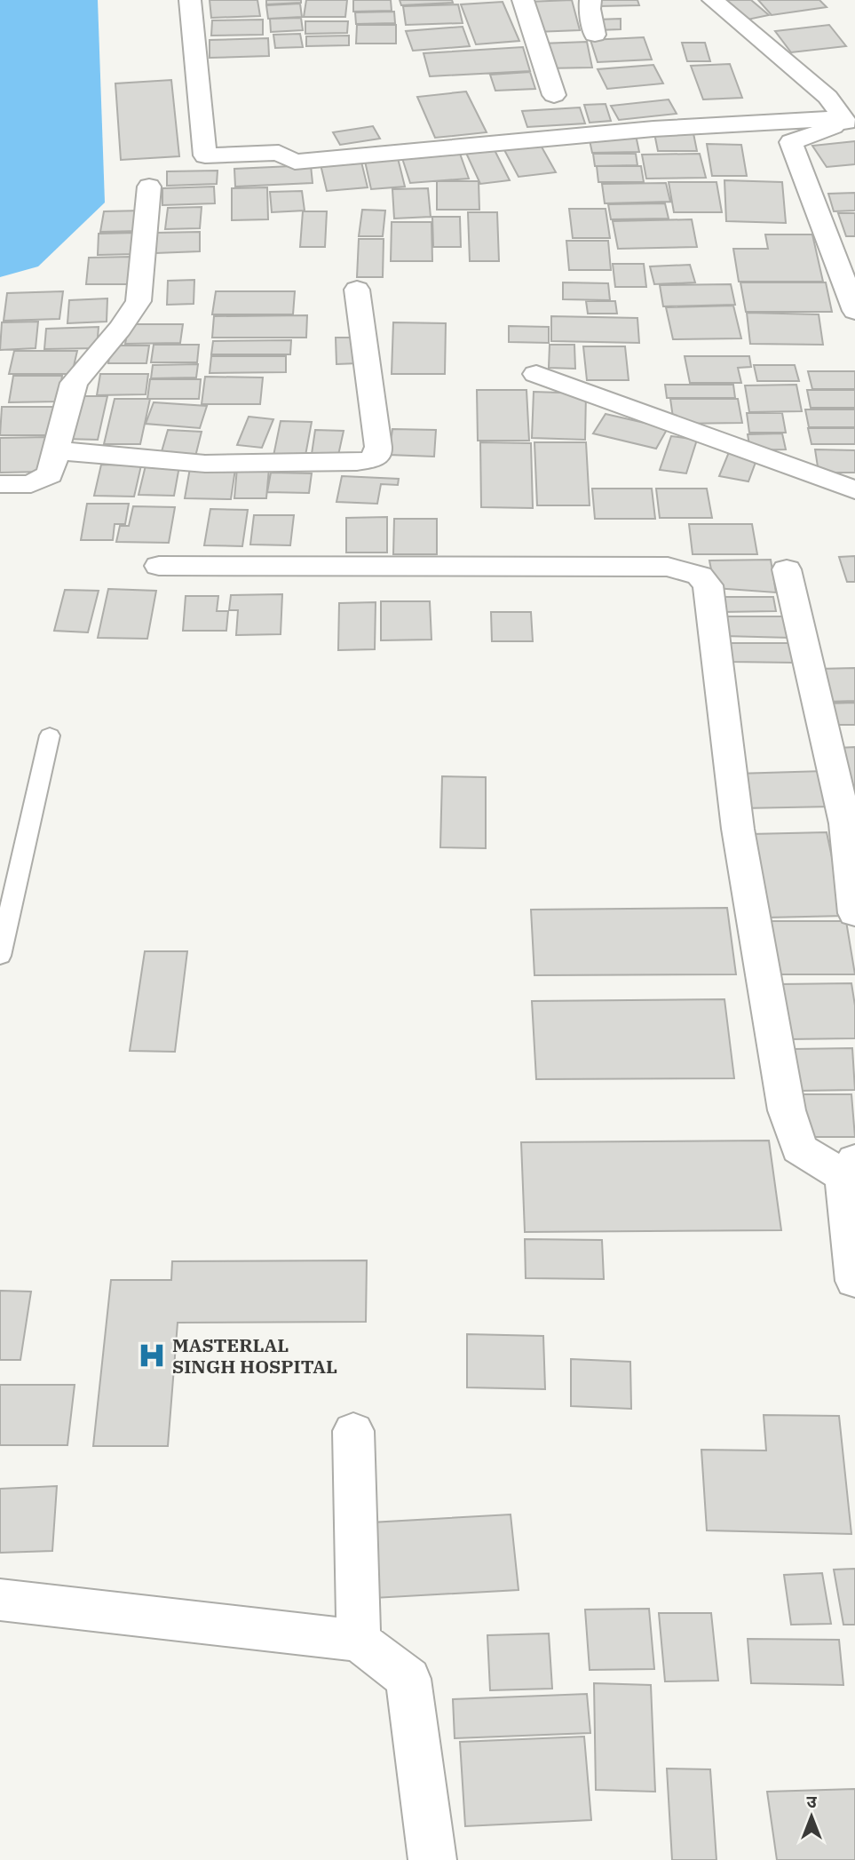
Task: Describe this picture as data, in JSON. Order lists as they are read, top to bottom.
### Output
{
  "places": {
    "hospital": ["MASTERLAL SINGH HOSPITAL"]
  },
  "north": "top"
}
